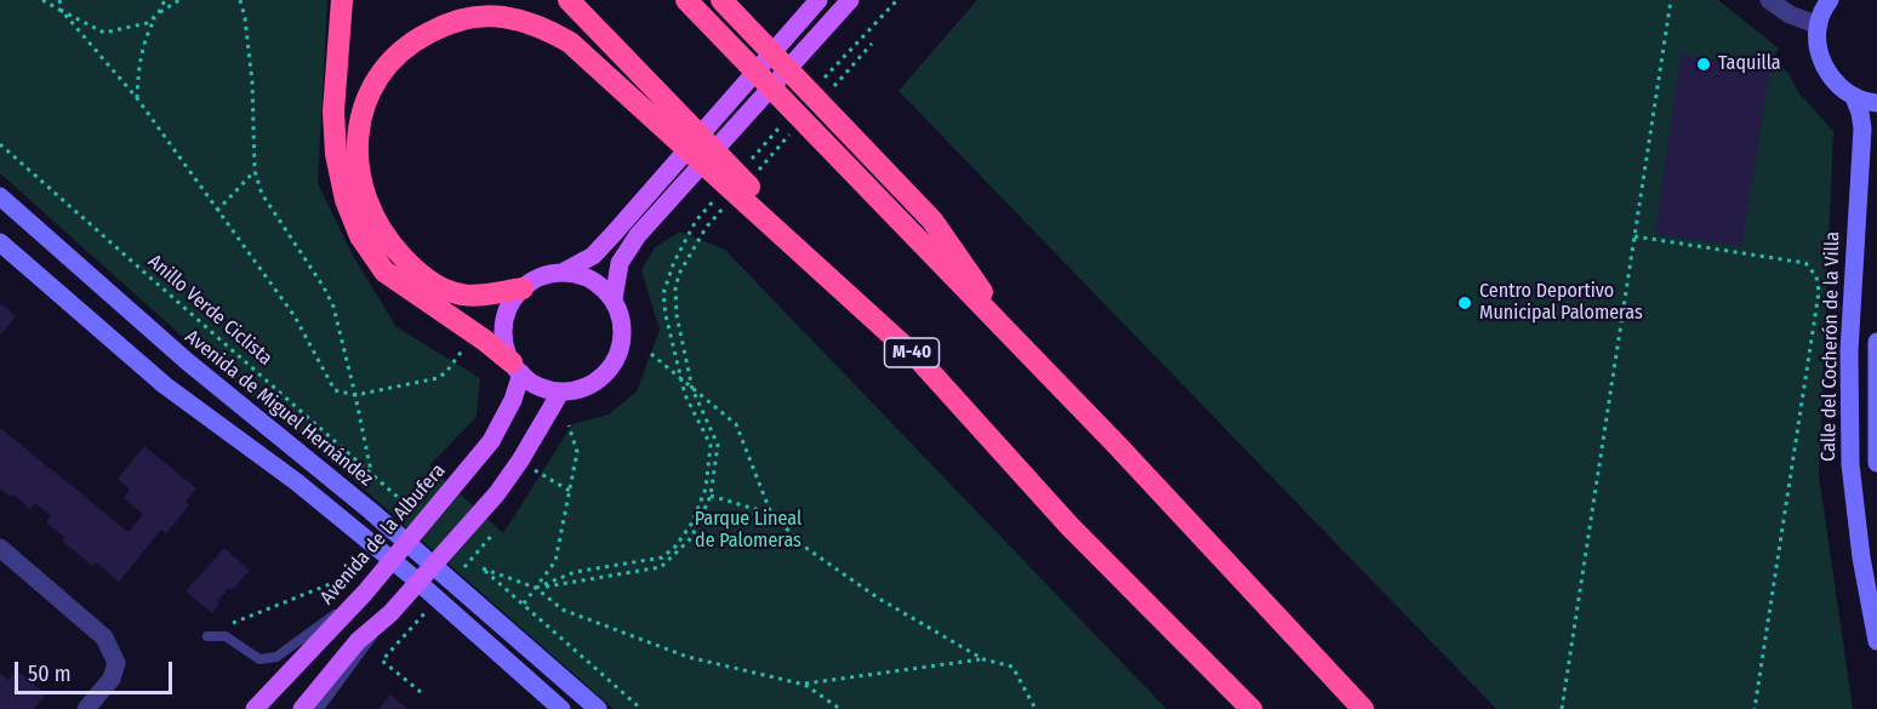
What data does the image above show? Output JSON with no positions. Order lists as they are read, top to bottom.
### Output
{
  "streets": {
    "highway": ["M-40"],
    "main road": ["Avenida de la Albufera"],
    "street": ["Calle del Cocherón de la Villa", "Avenida de Miguel Hernández"],
    "path": ["Anillo Verde Ciclista"]
  },
  "parks": ["Parque Lineal de Palomeras"],
  "places": ["Taquilla", "Centro Deportivo Municipal Palomeras"],
  "scale_bar": "50 m"
}
